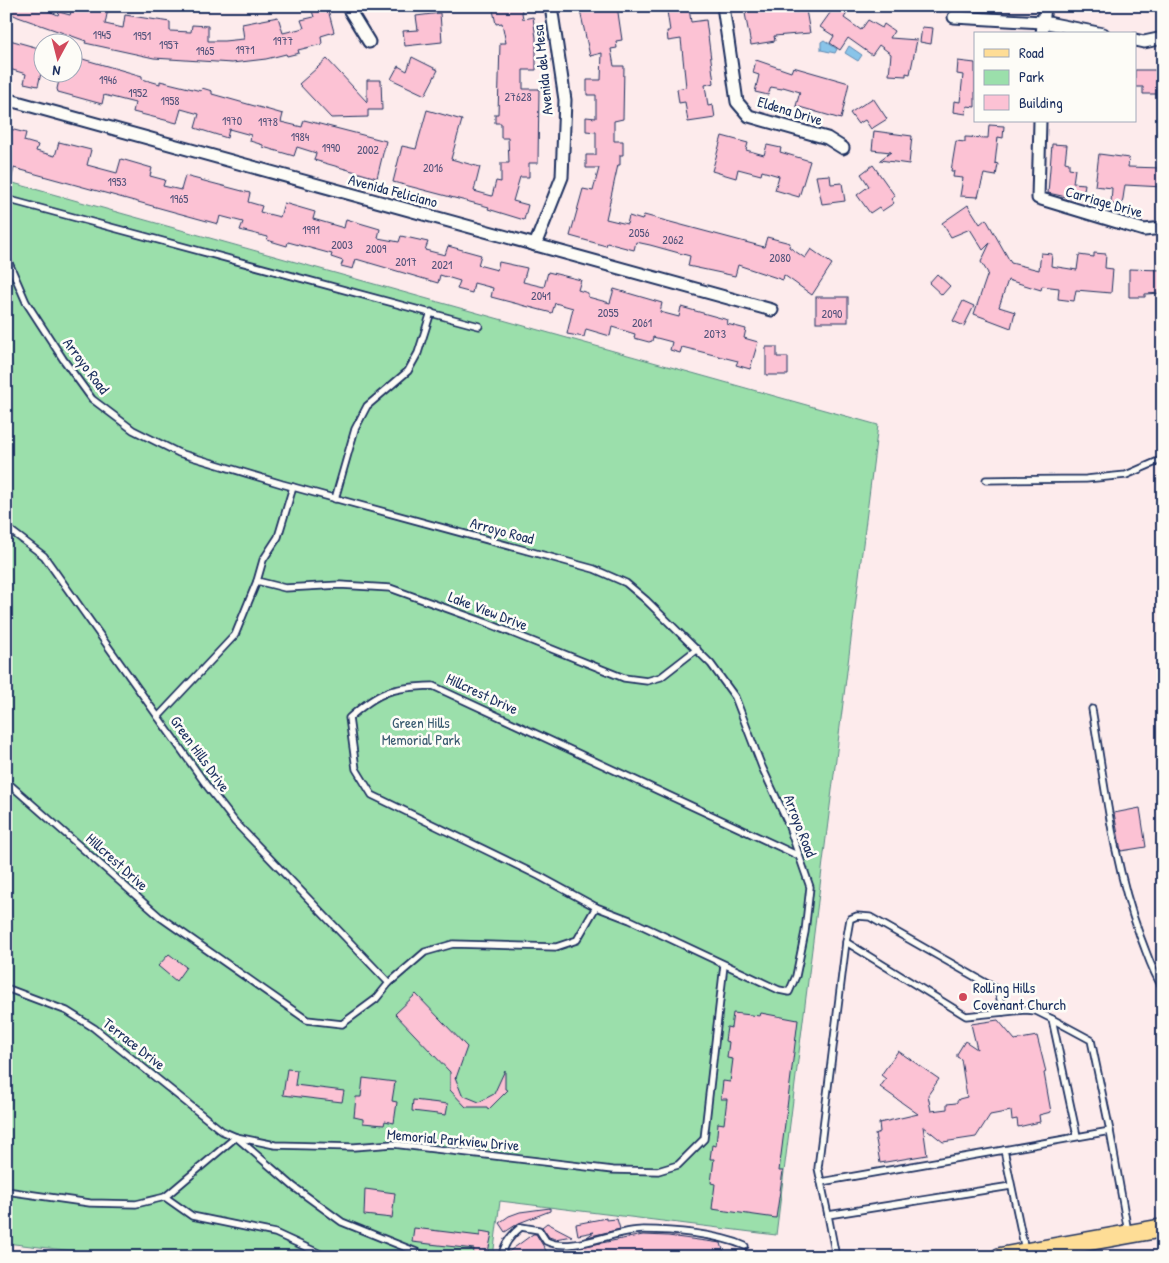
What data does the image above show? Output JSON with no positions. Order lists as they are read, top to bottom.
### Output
{
  "streets": {
    "street": [
      "Avenida del Mesa",
      "Eldena Drive",
      "Avenida Feliciano",
      "Carriage Drive"
    ],
    "lane": [
      "Arroyo Road",
      "Lake View Drive",
      "Hillcrest Drive",
      "Green Hills Drive",
      "Terrace Drive",
      "Memorial Parkview Drive"
    ]
  },
  "crossings": [
    ["Avenida del Mesa", "Avenida Feliciano"],
    ["Arroyo Road", "Lake View Drive"],
    ["Arroyo Road", "Hillcrest Drive"],
    ["Hillcrest Drive", "Green Hills Drive"],
    ["Hillcrest Drive", "Memorial Parkview Drive"],
    ["Terrace Drive", "Memorial Parkview Drive"]
  ],
  "parks": ["Green Hills Memorial Park"],
  "places": ["Rolling Hills Covenant Church"],
  "house_numbers": [
    "1945",
    "1951",
    "1977",
    "1957",
    "1971",
    "1965",
    "1946",
    "1952",
    "27628",
    "1958",
    "1970",
    "1978",
    "1984",
    "1990",
    "2002",
    "2016",
    "1953",
    "1965",
    "1991",
    "2056",
    "2062",
    "2003",
    "2009",
    "2080",
    "2017",
    "2021",
    "2041",
    "2055",
    "2090",
    "2061",
    "2073"
  ],
  "legend": ["Road", "Park", "Building"],
  "north": "bottom"
}
